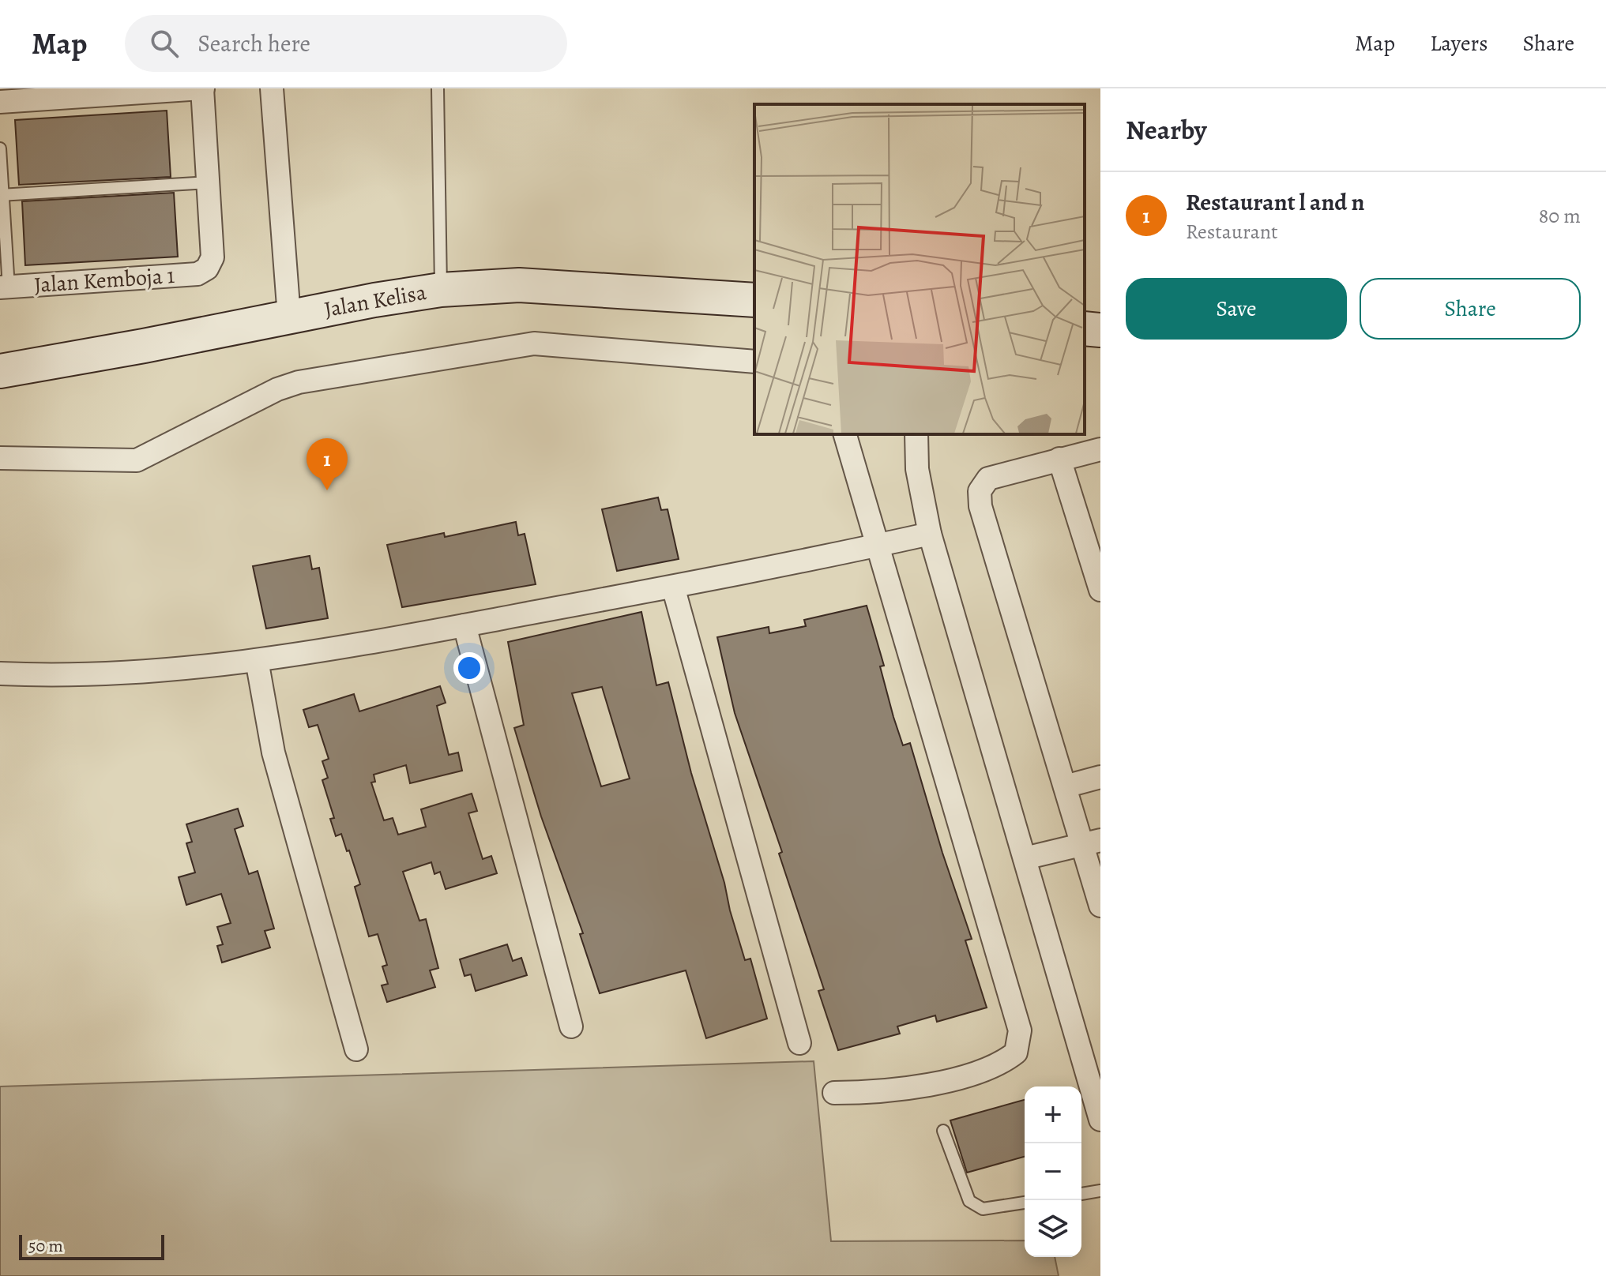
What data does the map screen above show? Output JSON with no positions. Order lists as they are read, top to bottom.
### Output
{
  "streets": {
    "main road": ["Jalan Kelisa"],
    "street": ["Jalan Kemboja 1"]
  },
  "scale_bar": "50 m",
  "page": {
    "header": "Map",
    "search": "Search here",
    "nav": ["Map", "Layers", "Share"],
    "heading": "Nearby",
    "list": [
      {
        "mark": "1",
        "name": "Restaurant l and n",
        "note": "Restaurant",
        "value": "80 m"
      }
    ],
    "buttons": ["Save", "Share"],
    "pins": "1",
    "map_buttons": ["+", "−"],
    "scale": "50 m"
  }
}
